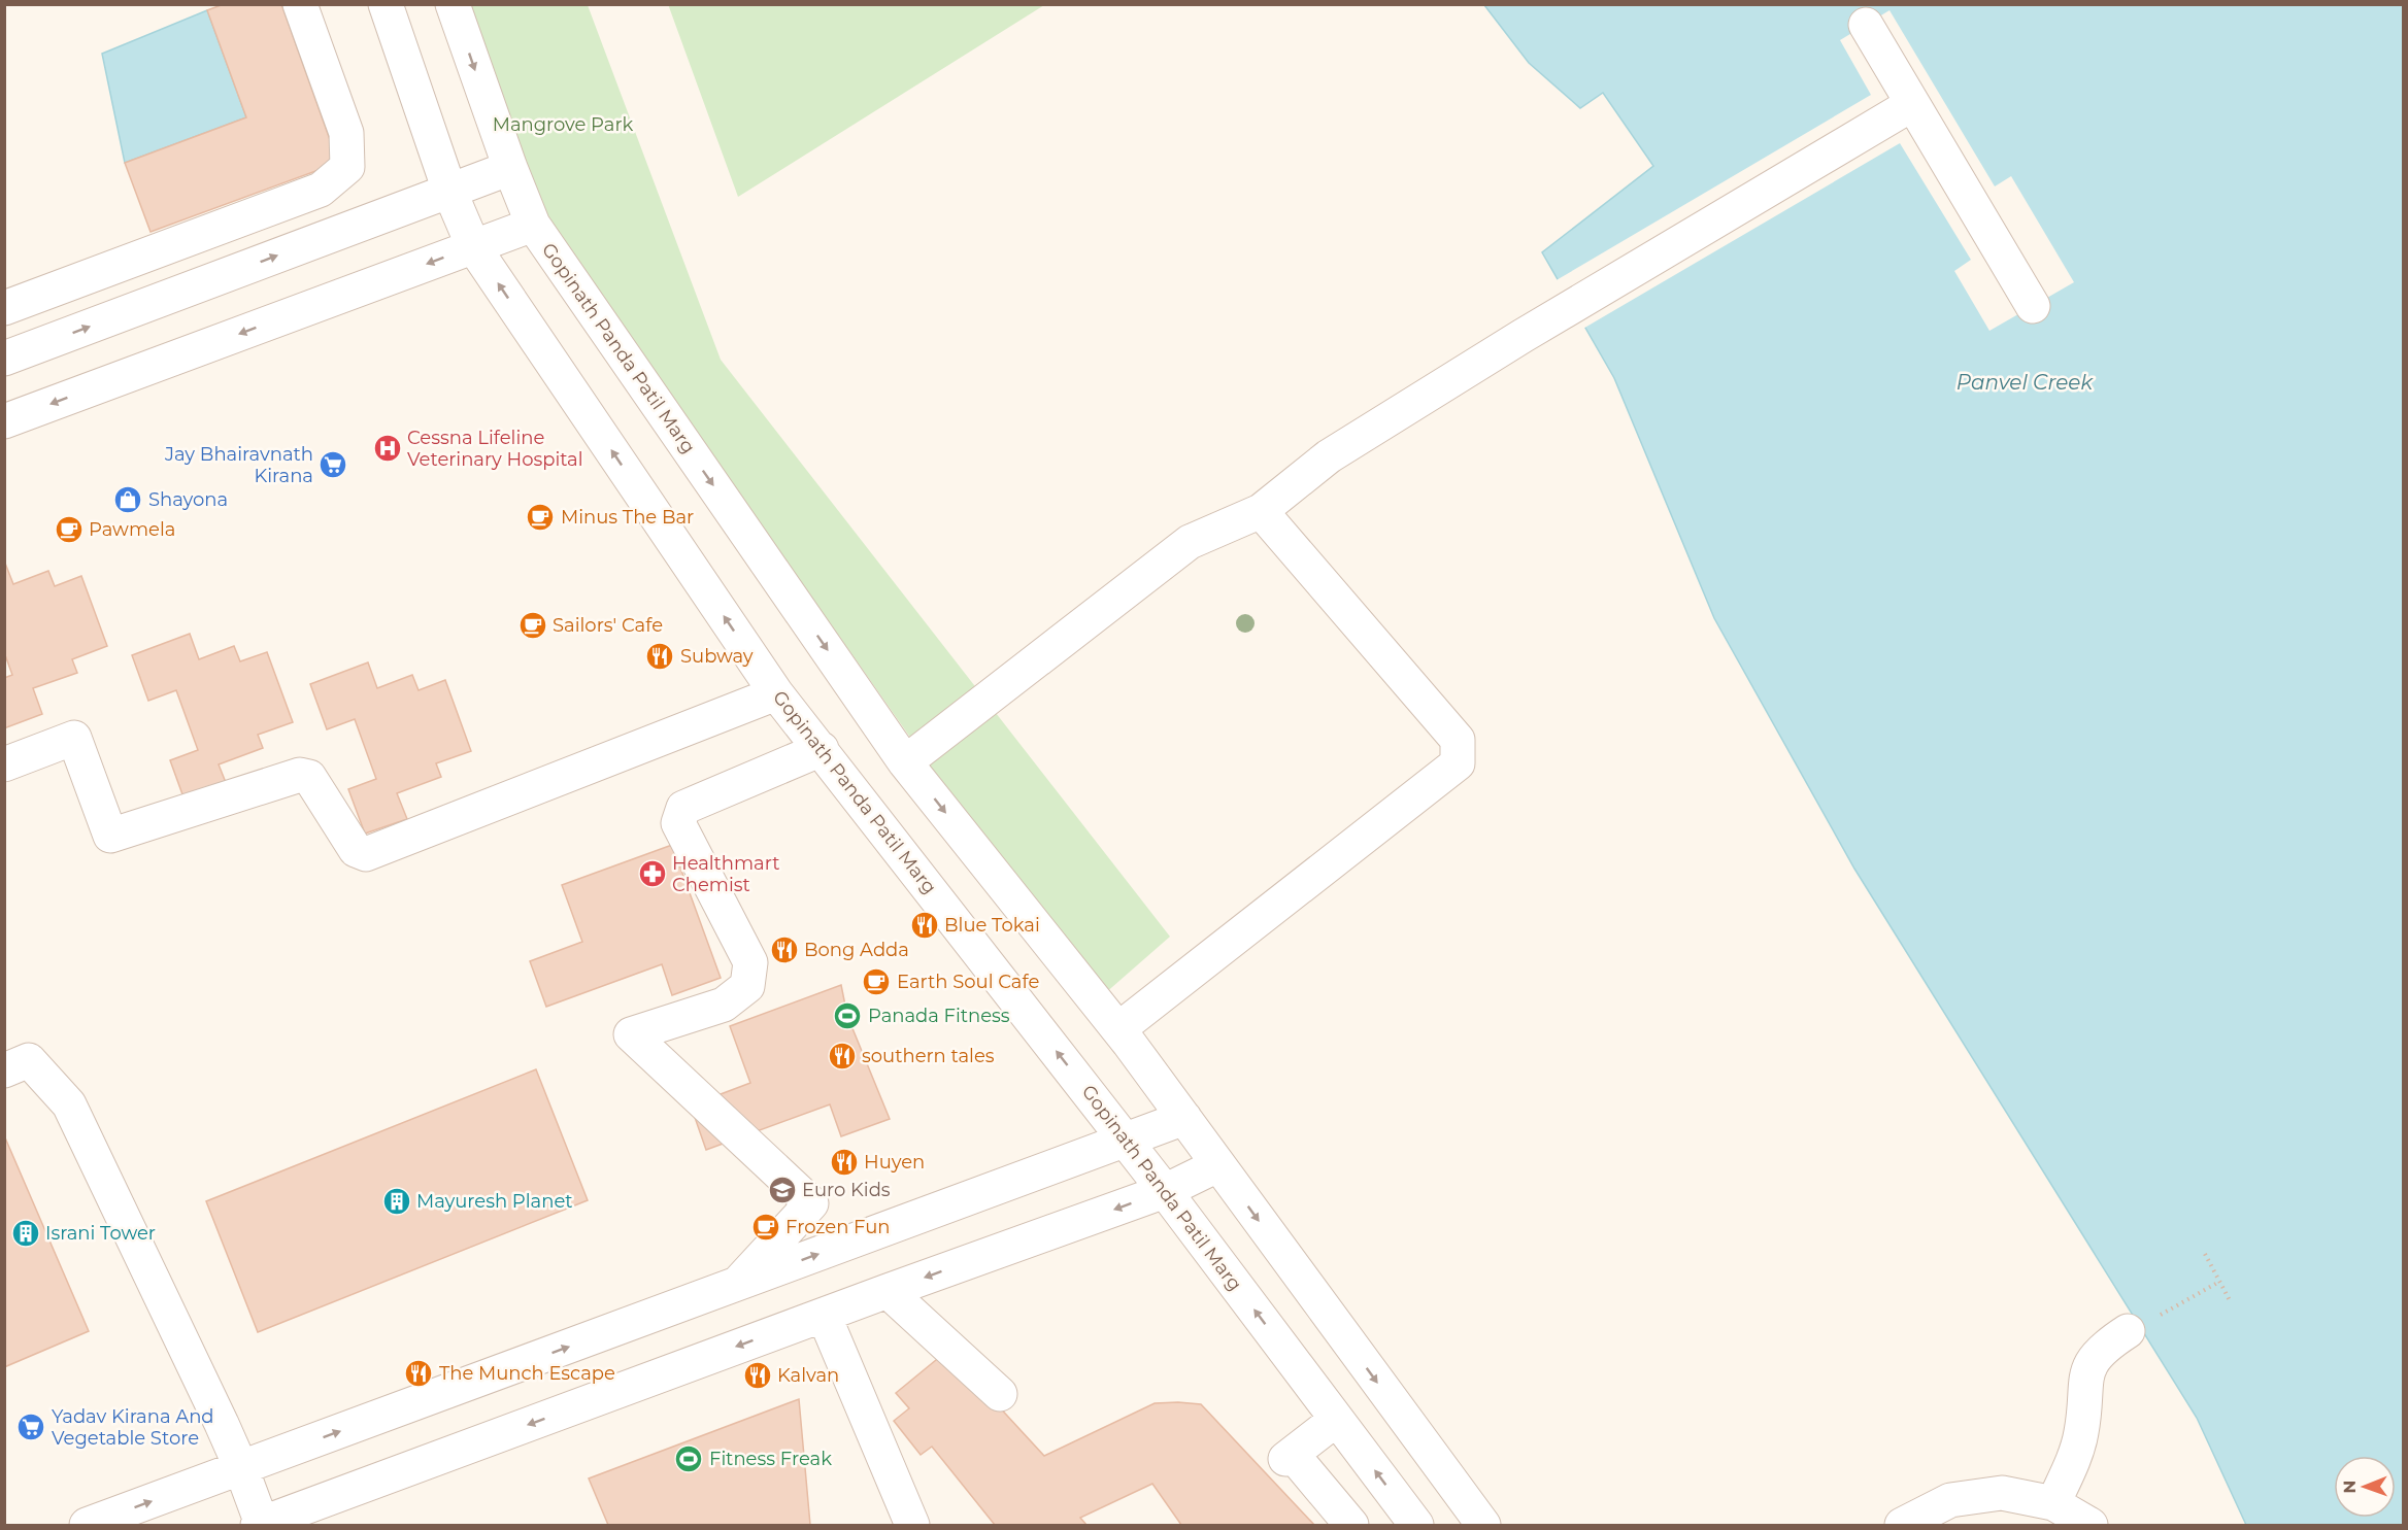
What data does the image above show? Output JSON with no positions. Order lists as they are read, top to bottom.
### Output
{
  "streets": {
    "street": ["Gopinath Panda Patil Marg"]
  },
  "water": ["Panvel Creek"],
  "parks": ["Mangrove Park"],
  "places": {
    "hospital": ["Cessna Lifeline Veterinary Hospital"],
    "supermarket": ["Jay Bhairavnath Kirana", "Yadav Kirana And Vegetable Store"],
    "shop": ["Shayona"],
    "cafe": [
      "Minus The Bar",
      "Pawmela",
      "Sailors' Cafe",
      "Earth Soul Cafe",
      "Frozen Fun"
    ],
    "restaurant": [
      "Subway",
      "Blue Tokai",
      "Bong Adda",
      "southern tales",
      "Huyen",
      "The Munch Escape",
      "Kalvan"
    ],
    "pharmacy": ["Healthmart Chemist"],
    "sports": ["Panada Fitness", "Fitness Freak"],
    "school or university": ["Euro Kids"],
    "building": ["Mayuresh Planet", "Israni Tower"]
  },
  "north": "left"
}
